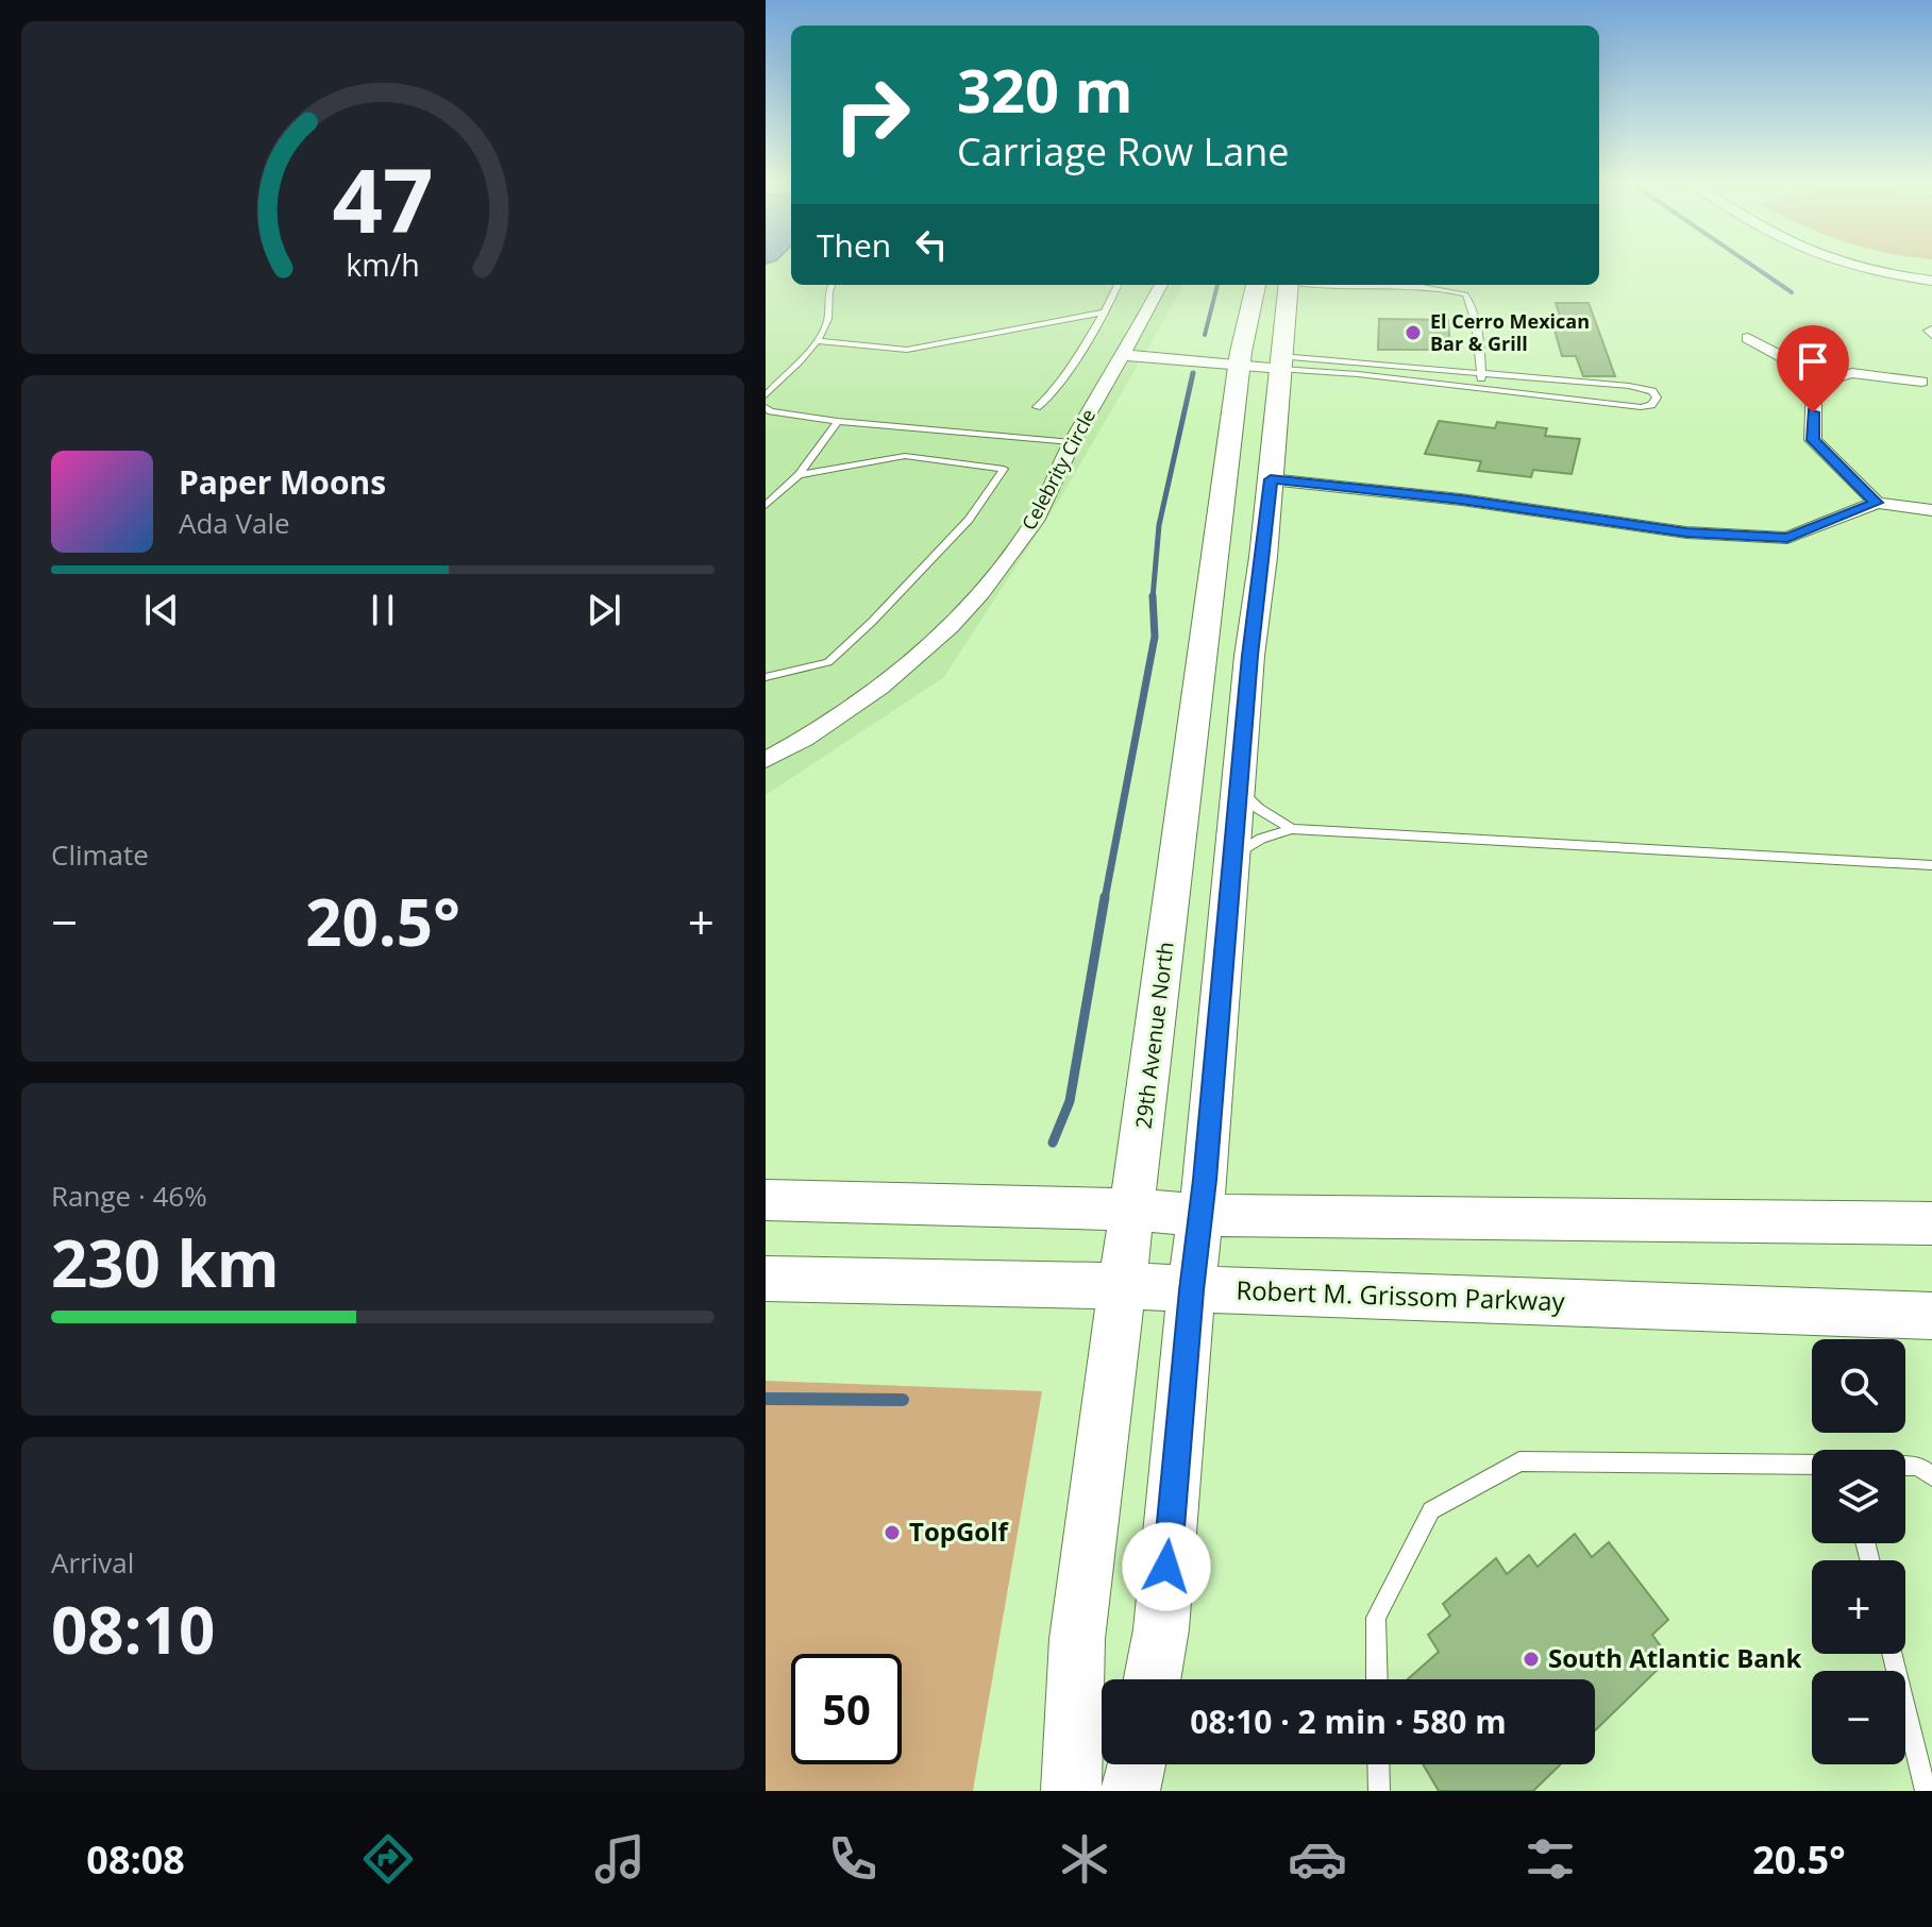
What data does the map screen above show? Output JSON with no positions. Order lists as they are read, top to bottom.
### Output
{
  "streets": {
    "main road": ["29th Avenue North", "Robert M. Grissom Parkway"],
    "street": ["Celebrity Circle"]
  },
  "crossings": [
    ["29th Avenue North", "Robert M. Grissom Parkway"]
  ],
  "places": ["El Cerro Mexican Bar & Grill", "TopGolf", "South Atlantic Bank"],
  "page": {
    "turn": ["320 m", "Carriage Row Lane"],
    "then": "Then",
    "song": ["Paper Moons", "Ada Vale"],
    "tile": [
      "Climate",
      ["Range · 46%", "230 km"],
      ["Arrival", "08:10"]
    ],
    "heat": ["−", "20.5°", "+"],
    "map_buttons": ["+", "−"],
    "limit": "50",
    "trip": "08:10 · 2 min · 580 m",
    "tabs": ["08:08", "20.5°"],
    "gauge": ["47", "km/h"]
  }
}
